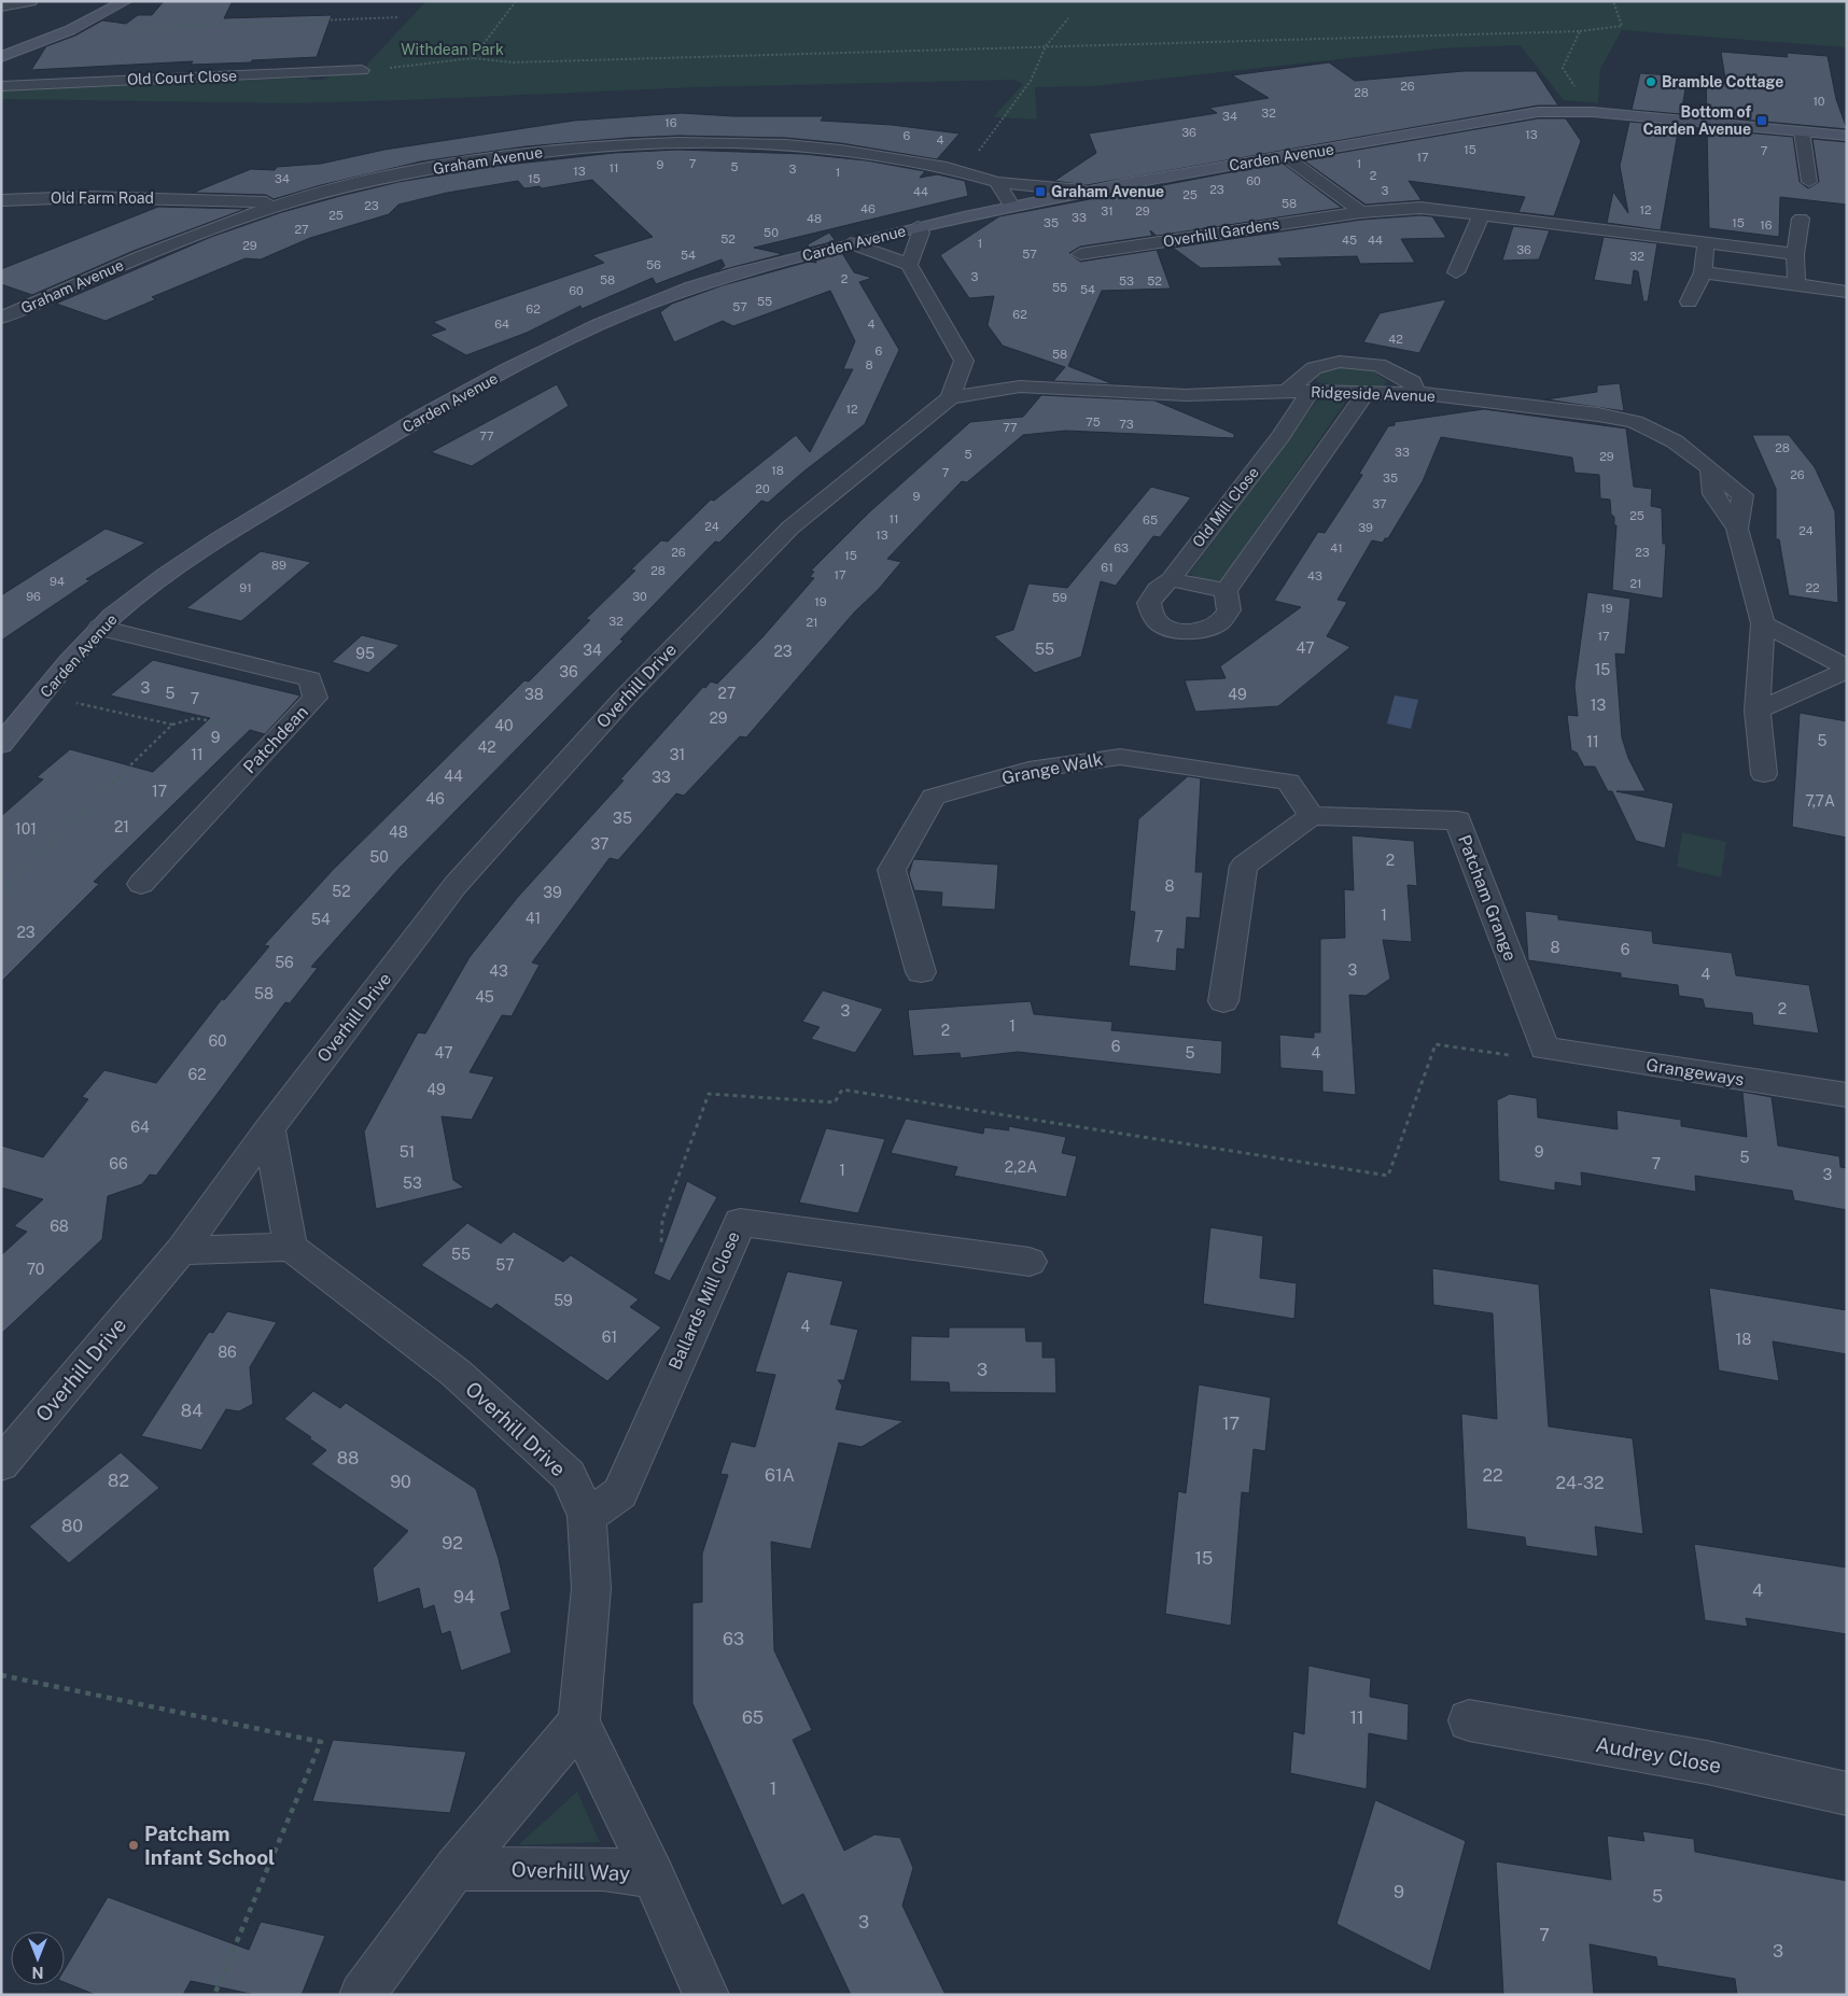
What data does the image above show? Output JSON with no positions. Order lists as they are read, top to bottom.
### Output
{
  "streets": {
    "street": [
      "Old Court Close",
      "Carden Avenue",
      "Graham Avenue",
      "Old Farm Road",
      "Overhill Gardens",
      "Ridgeside Avenue",
      "Old Mill Close",
      "Overhill Drive",
      "Patchdean",
      "Grange Walk",
      "Patcham Grange",
      "Grangeways",
      "Ballards Mill Close",
      "Audrey Close",
      "Overhill Way"
    ]
  },
  "crossings": [
    ["Carden Avenue", "Graham Avenue"],
    ["Carden Avenue", "Patchdean"],
    ["Graham Avenue", "Old Farm Road"],
    ["Ridgeside Avenue", "Old Mill Close"],
    ["Ridgeside Avenue", "Overhill Drive"],
    ["Overhill Drive", "Ballards Mill Close"],
    ["Grange Walk", "Patcham Grange"],
    ["Patcham Grange", "Grangeways"]
  ],
  "parks": ["Withdean Park"],
  "places": {
    "other": ["Bramble Cottage", "Patcham Infant School"],
    "transit": ["Bottom of Carden Avenue", "Graham Avenue"]
  },
  "house_numbers": [
    "26",
    "28",
    "10",
    "32",
    "34",
    "16",
    "36",
    "13",
    "6",
    "4",
    "15",
    "7",
    "17",
    "7",
    "1",
    "9",
    "5",
    "11",
    "3",
    "13",
    "1",
    "2",
    "34",
    "15",
    "60",
    "23",
    "3",
    "44",
    "25",
    "58",
    "23",
    "46",
    "12",
    "31",
    "29",
    "25",
    "33",
    "48",
    "35",
    "15",
    "16",
    "27",
    "50",
    "52",
    "45",
    "44",
    "1",
    "29",
    "36",
    "57",
    "54",
    "32",
    "56",
    "3",
    "2",
    "58",
    "53",
    "52",
    "55",
    "54",
    "60",
    "55",
    "57",
    "62",
    "62",
    "64",
    "4",
    "42",
    "6",
    "58",
    "8",
    "12",
    "75",
    "73",
    "77",
    "77",
    "28",
    "33",
    "5",
    "29",
    "18",
    "7",
    "26",
    "35",
    "20",
    "9",
    "37",
    "25",
    "11",
    "65",
    "24",
    "39",
    "24",
    "13",
    "63",
    "41",
    "26",
    "23",
    "15",
    "89",
    "61",
    "28",
    "17",
    "43",
    "94",
    "21",
    "91",
    "22",
    "96",
    "30",
    "59",
    "19",
    "19",
    "32",
    "21",
    "17",
    "47",
    "55",
    "34",
    "23",
    "95",
    "15",
    "36",
    "3",
    "5",
    "27",
    "38",
    "49",
    "7",
    "13",
    "29",
    "40",
    "9",
    "5",
    "11",
    "42",
    "11",
    "31",
    "44",
    "33",
    "17",
    "46",
    "7,7A",
    "35",
    "21",
    "101",
    "48",
    "37",
    "50",
    "2",
    "8",
    "52",
    "39",
    "1",
    "41",
    "54",
    "23",
    "7",
    "8",
    "6",
    "56",
    "3",
    "43",
    "4",
    "58",
    "45",
    "2",
    "3",
    "1",
    "2",
    "60",
    "6",
    "47",
    "5",
    "4",
    "62",
    "49",
    "64",
    "51",
    "9",
    "5",
    "66",
    "7",
    "2,2A",
    "1",
    "3",
    "53",
    "68",
    "55",
    "57",
    "70",
    "59",
    "4",
    "61",
    "18",
    "86",
    "3",
    "84",
    "17",
    "88",
    "61A",
    "22",
    "82",
    "90",
    "24-32",
    "80",
    "92",
    "15",
    "4",
    "94",
    "63",
    "65",
    "11",
    "1",
    "9",
    "5",
    "3",
    "7",
    "3"
  ],
  "north": "bottom"
}
